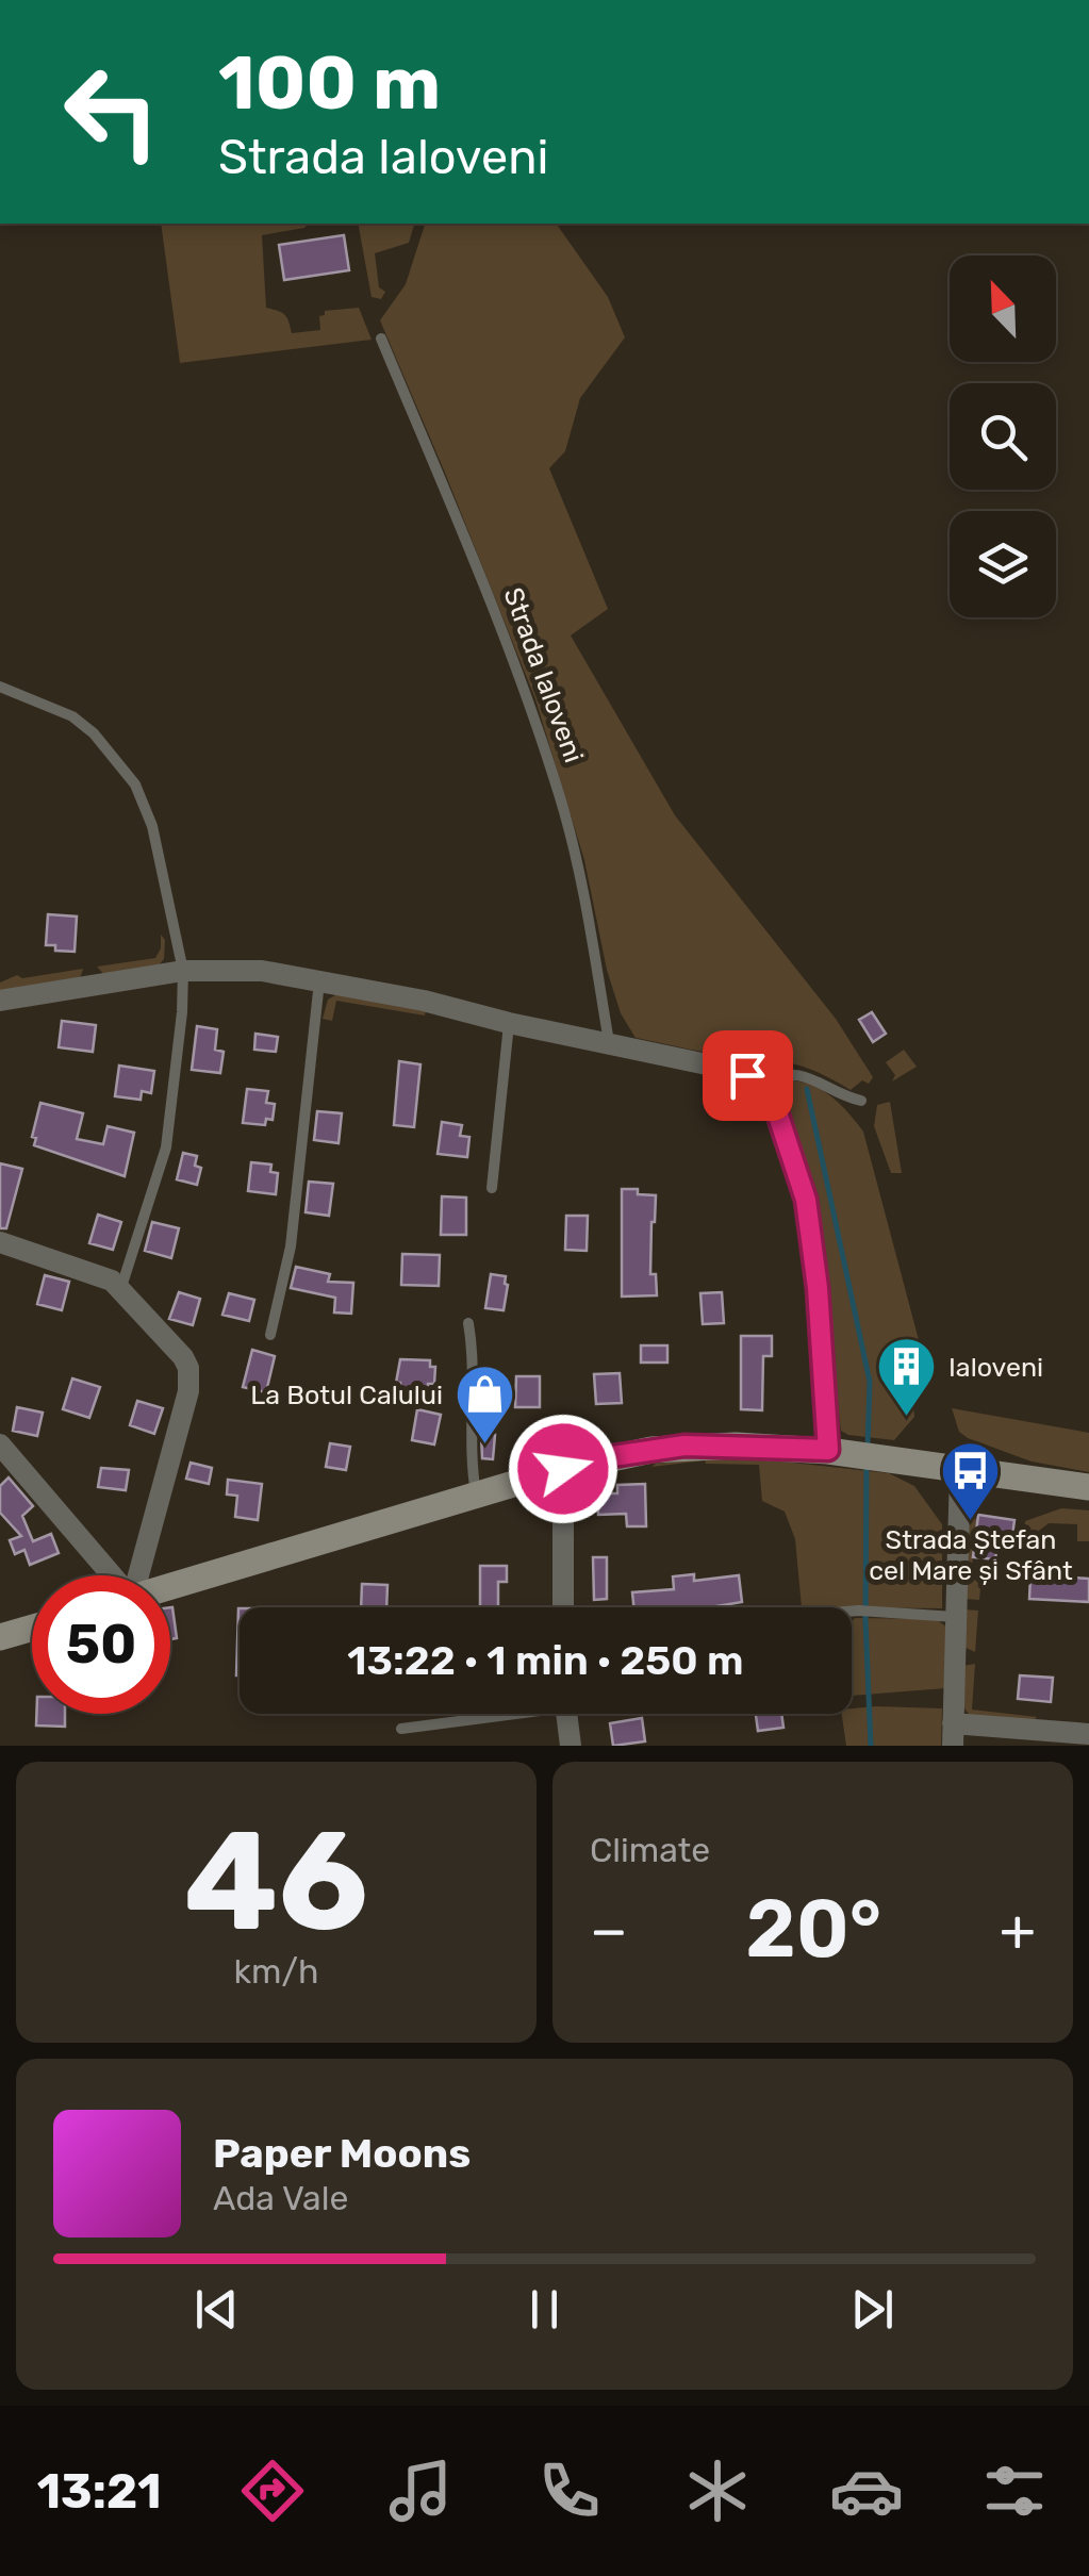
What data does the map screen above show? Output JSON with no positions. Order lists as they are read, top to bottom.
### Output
{
  "streets": {
    "lane": ["Strada Ialoveni"]
  },
  "places": {
    "building": ["Ialoveni"],
    "shop": ["La Botul Calului"],
    "bus stop": ["Strada Ștefan cel Mare și Sfânt"]
  },
  "north": "top left",
  "page": {
    "turn": ["100 m", "Strada Ialoveni"],
    "limit": "50",
    "trip": "13:22 · 1 min · 250 m",
    "tile": [
      ["46", "km/h"],
      "Climate"
    ],
    "heat": ["−", "20°", "+"],
    "song": ["Paper Moons", "Ada Vale"],
    "tabs": "13:21"
  }
}
